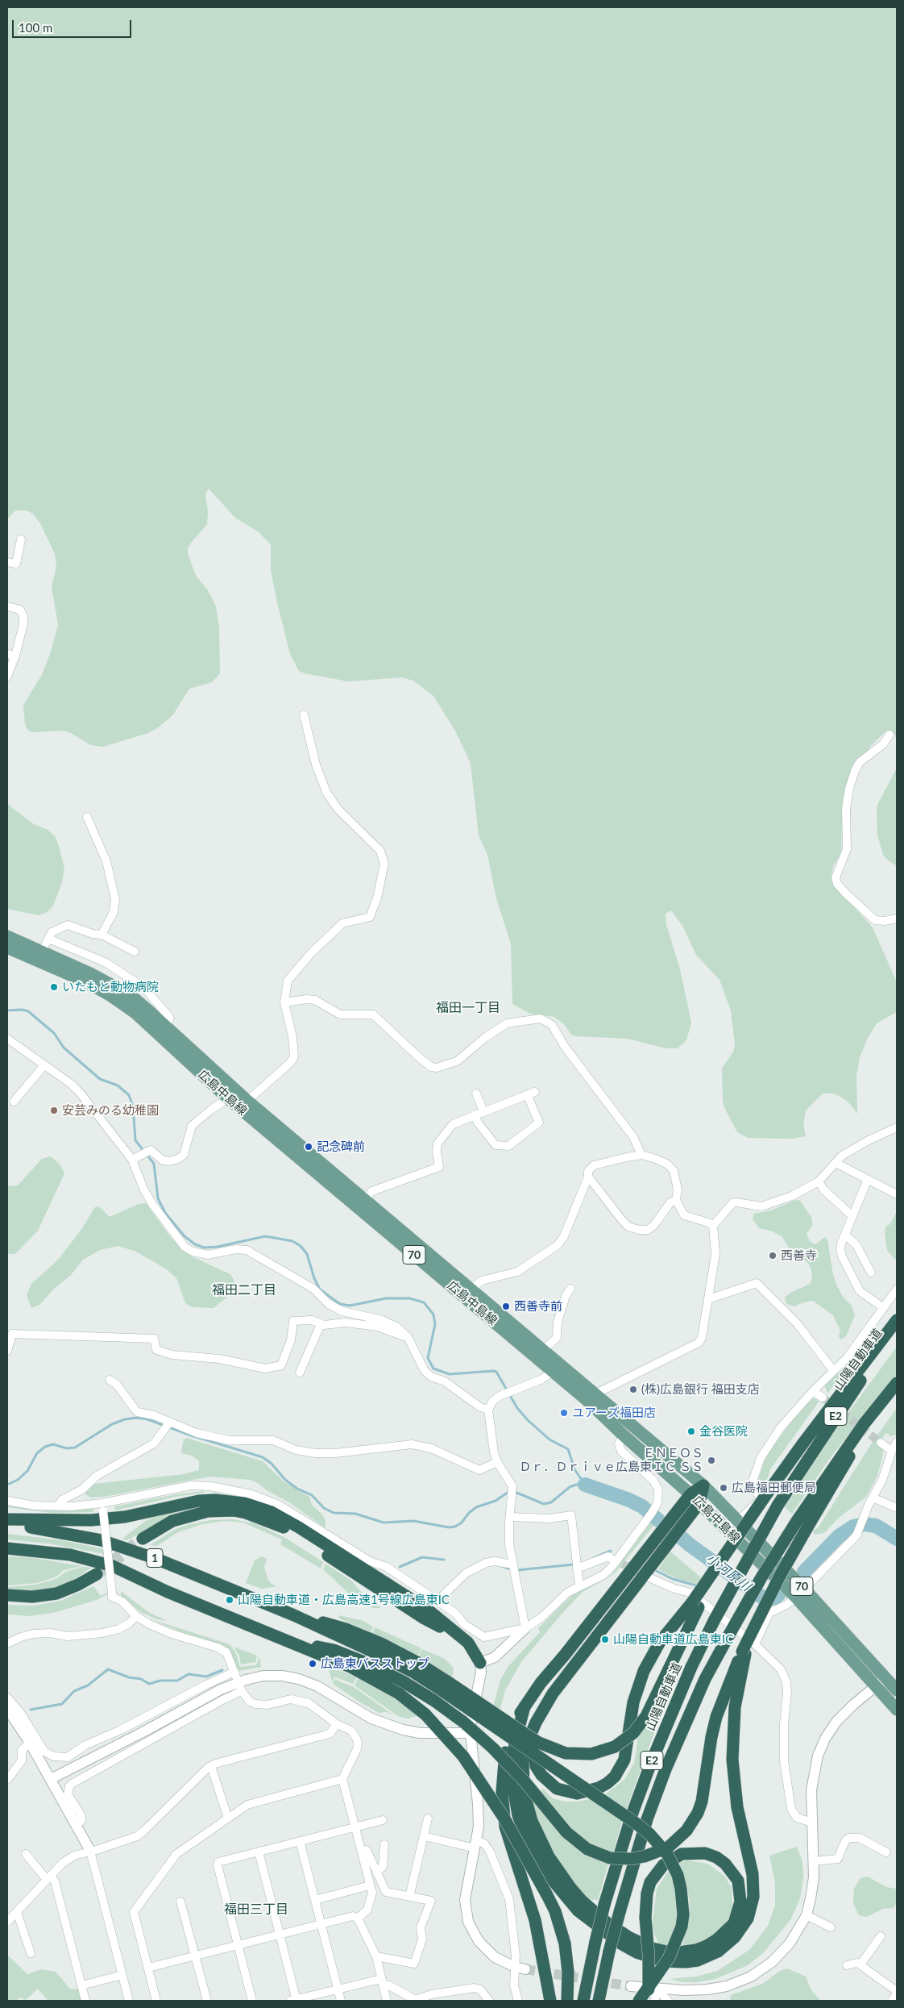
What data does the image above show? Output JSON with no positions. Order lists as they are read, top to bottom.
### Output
{
  "streets": {
    "highway": ["山陽自動車道", "E2", "1"],
    "main road": ["広島中島線", "70"]
  },
  "districts": ["福田一丁目", "福田二丁目", "福田三丁目"],
  "water": ["小河原川"],
  "places": [
    "いたもと動物病院",
    "安芸みのる幼稚園",
    "記念碑前",
    "西善寺",
    "西善寺前",
    "(株)広島銀行 福田支店",
    "ユアーズ福田店",
    "金谷医院",
    "ＥＮＥＯＳ Ｄｒ．Ｄｒｉｖｅ広島東ＩＣ ＳＳ",
    "広島福田郵便局",
    "山陽自動車道・広島高速1号線広島東IC",
    "山陽自動車道広島東IC",
    "広島東バスストップ"
  ],
  "scale_bar": "100 m"
}
